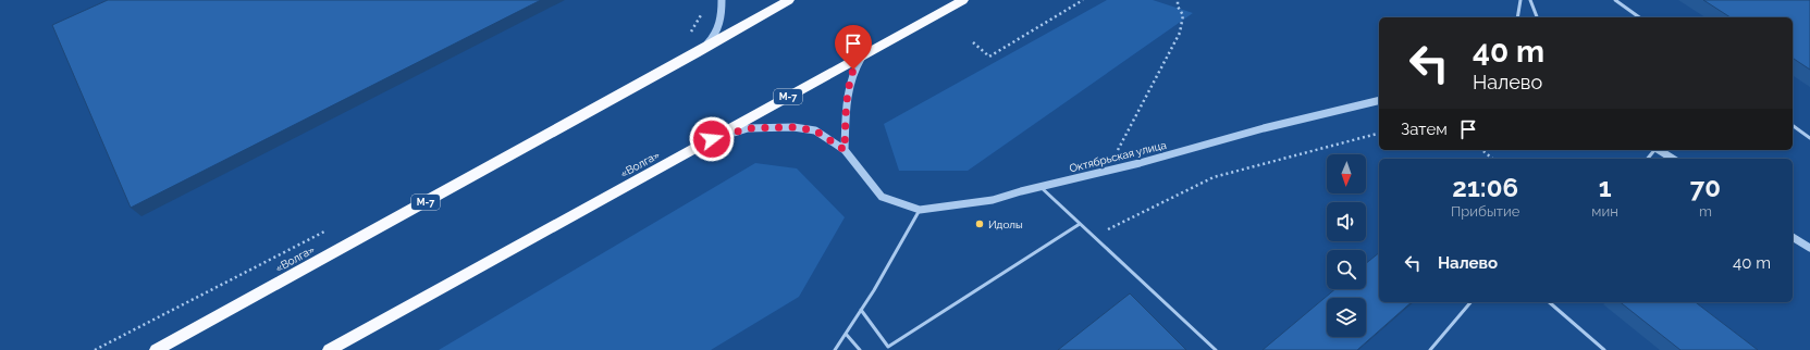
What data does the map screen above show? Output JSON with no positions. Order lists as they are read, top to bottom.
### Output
{
  "streets": {
    "highway": ["М-7", "«Волга»"],
    "street": ["Октябрьская улица"]
  },
  "crossings": [
    ["Октябрьская улица", "«Волга»"]
  ],
  "places": ["Идолы"],
  "north": "bottom",
  "page": {
    "turn": ["40 m", "Налево"],
    "then": "Затем",
    "eta": [
      "21:06",
      "Прибытие",
      "1",
      "мин",
      "70",
      "m"
    ],
    "list": [
      {
        "name": "Налево",
        "value": "40 m"
      }
    ]
  }
}
